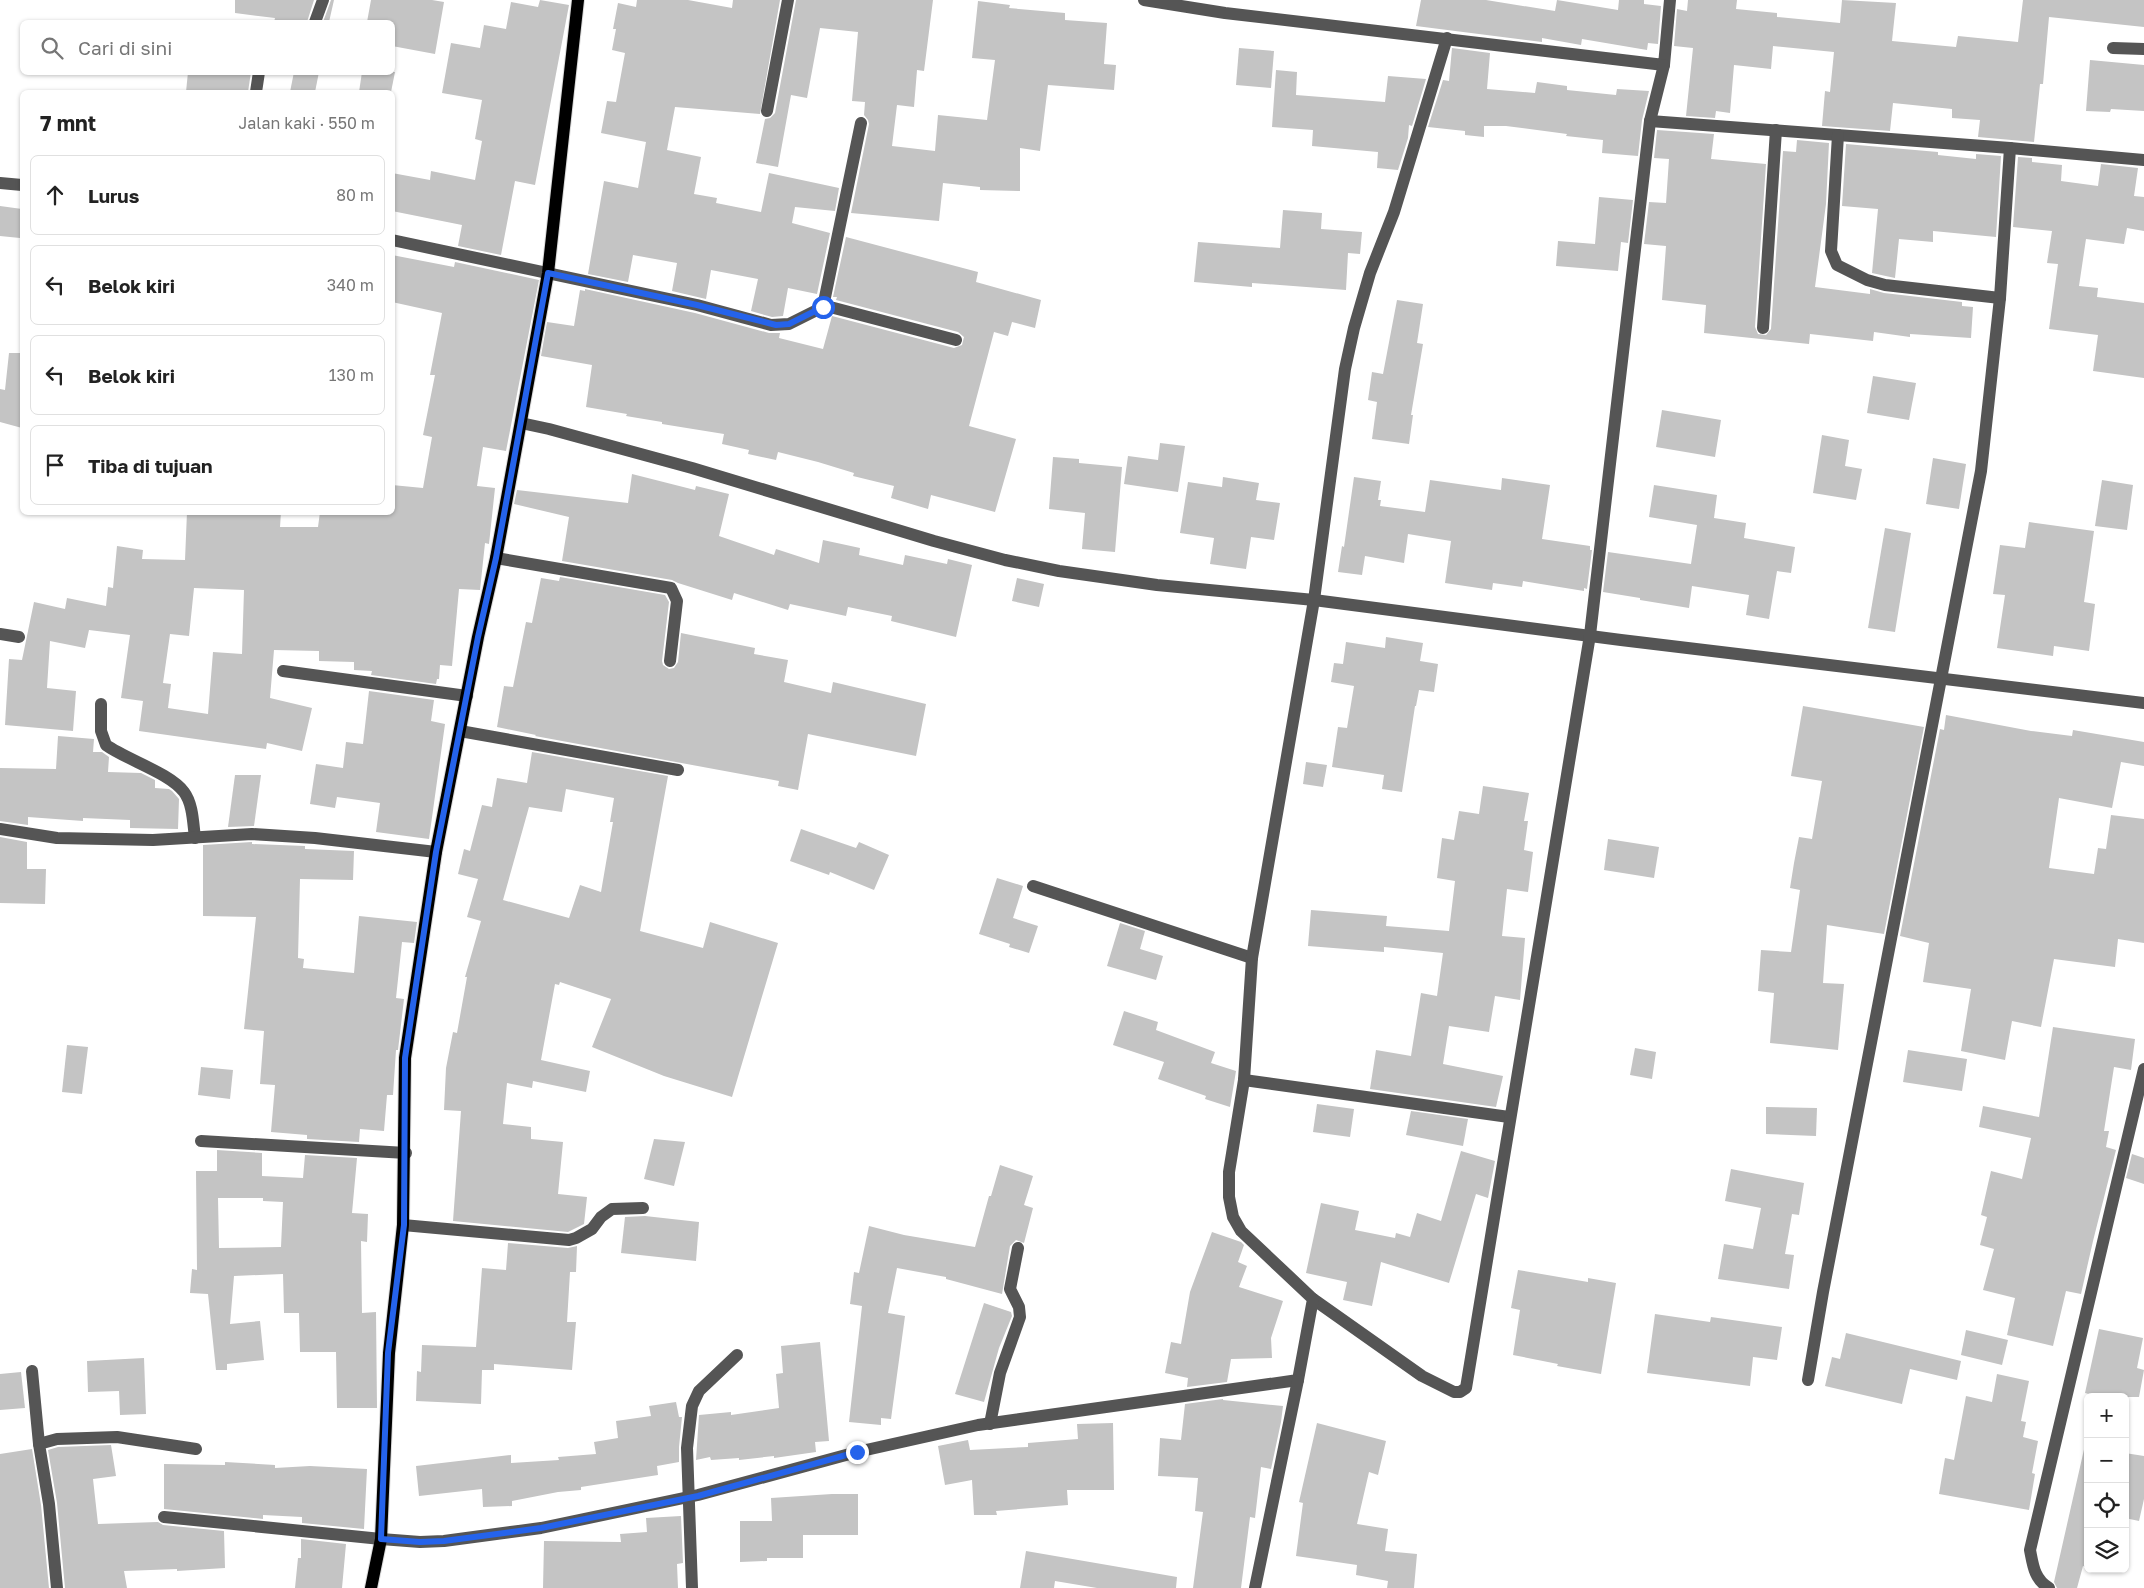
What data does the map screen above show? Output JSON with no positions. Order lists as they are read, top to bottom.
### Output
{
  "page": {
    "search": "Cari di sini",
    "heading": ["7 mnt", "Jalan kaki · 550 m"],
    "list": [
      ["Lurus", "80 m"],
      ["Belok kiri", "340 m"],
      ["Belok kiri", "130 m"],
      "Tiba di tujuan"
    ],
    "map_buttons": ["+", "−"]
  }
}
